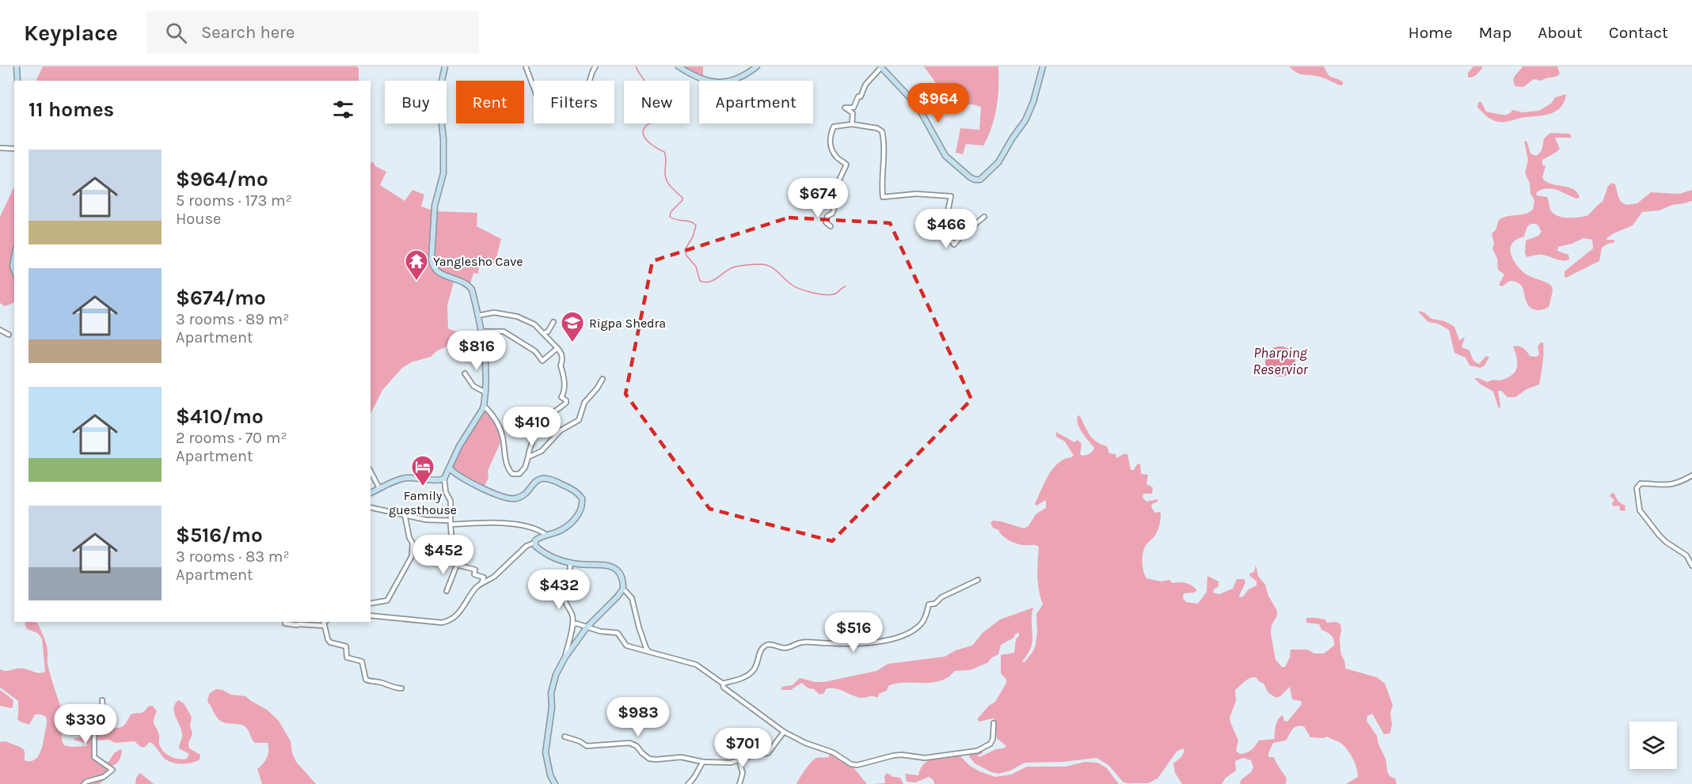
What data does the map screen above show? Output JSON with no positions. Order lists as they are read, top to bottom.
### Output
{
  "water": ["Pharping Reservior"],
  "places": {
    "temple": ["Yanglesho Cave"],
    "school or university": ["Rigpa Shedra"],
    "hotel": ["Family guesthouse"]
  },
  "page": {
    "header": "Keyplace",
    "search": "Search here",
    "nav": [
      "Home",
      "Map",
      "About",
      "Contact"
    ],
    "chip": [
      "Buy",
      "Rent",
      "Filters",
      "New",
      "Apartment"
    ],
    "heading": "11 homes",
    "price": [
      "$964",
      "$674",
      "$466",
      "$816",
      "$410",
      "$452",
      "$432",
      "$516",
      "$983",
      "$330",
      "$701"
    ],
    "list": [
      {
        "name": "$964/mo",
        "note": "5 rooms · 173 m² · House"
      },
      {
        "name": "$674/mo",
        "note": "3 rooms · 89 m² · Apartment"
      },
      {
        "name": "$410/mo",
        "note": "2 rooms · 70 m² · Apartment"
      },
      {
        "name": "$516/mo",
        "note": "3 rooms · 83 m² · Apartment"
      }
    ]
  }
}
